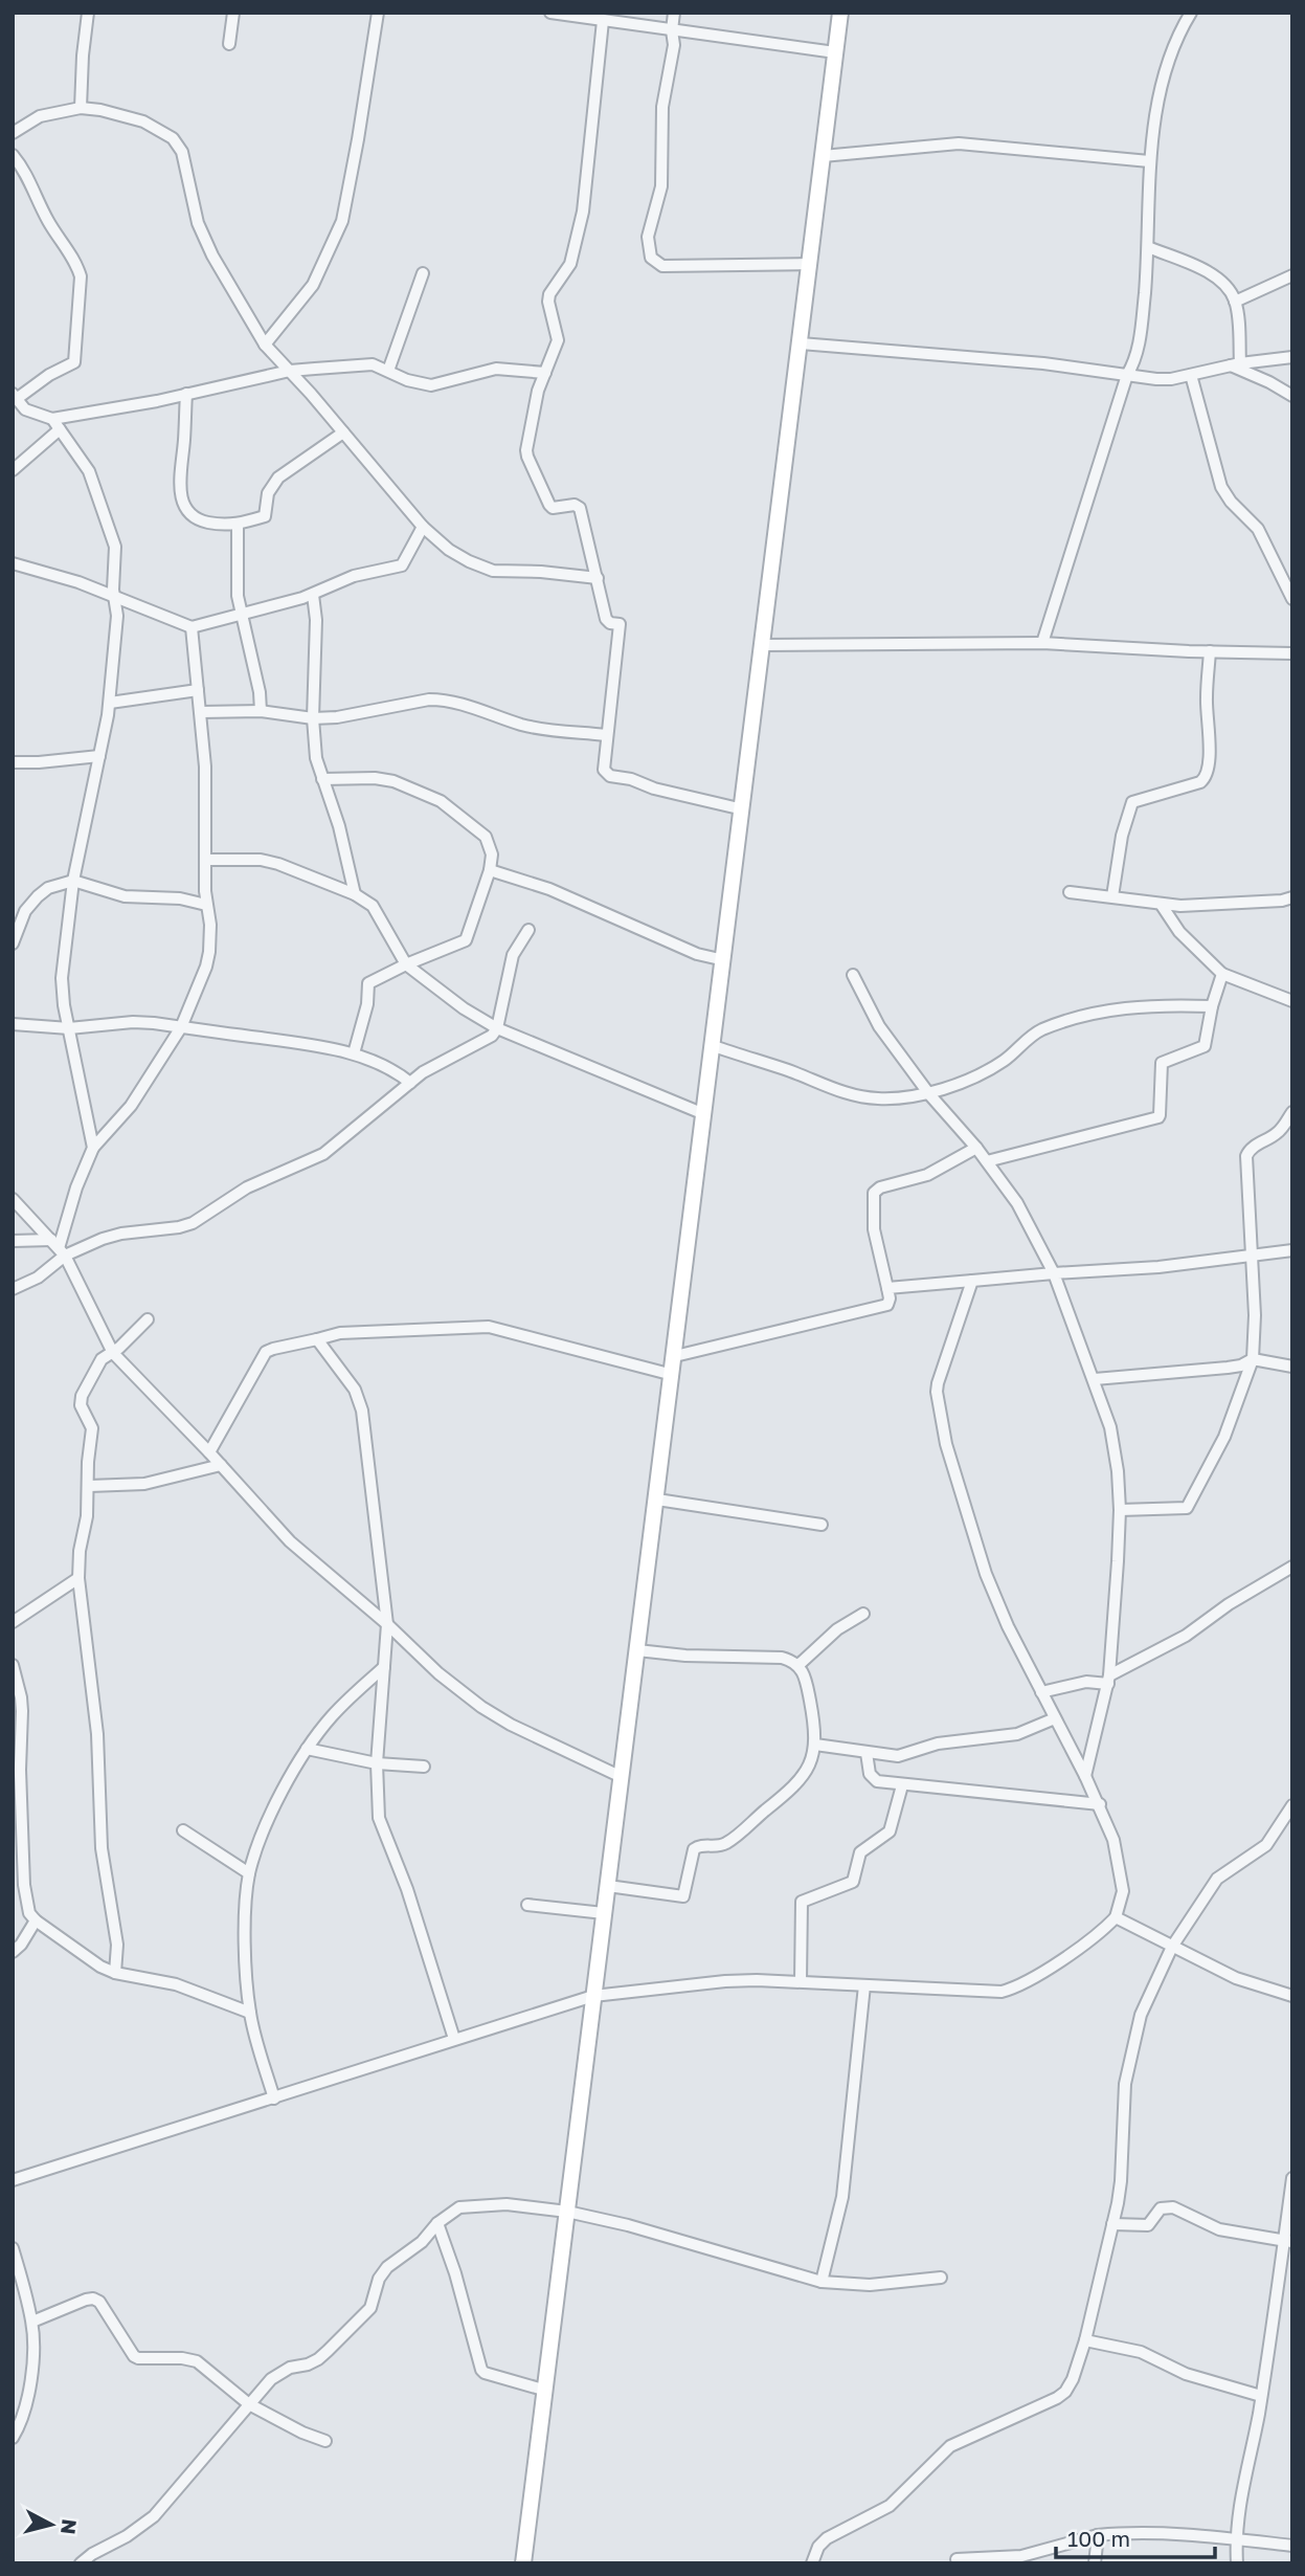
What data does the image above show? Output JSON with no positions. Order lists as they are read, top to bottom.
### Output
{
  "scale_bar": "100 m",
  "north": "right"
}
